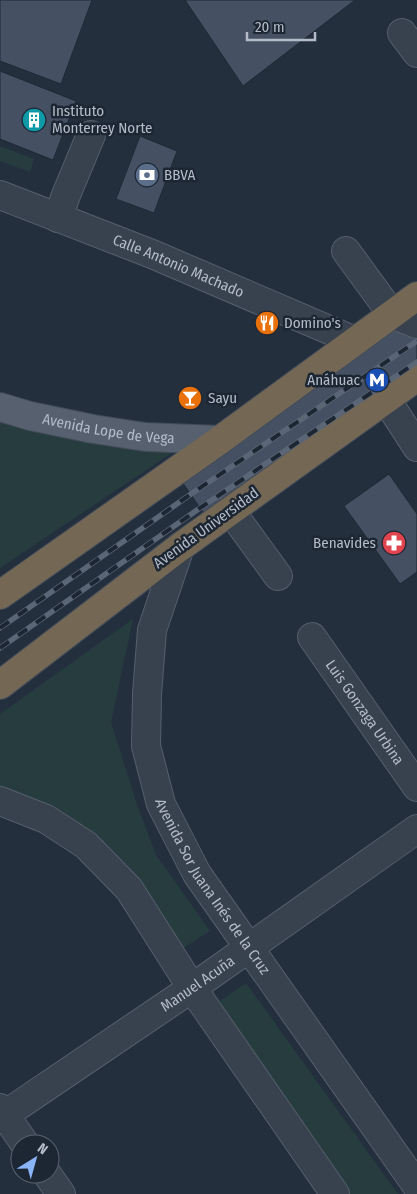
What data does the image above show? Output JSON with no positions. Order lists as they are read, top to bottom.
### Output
{
  "streets": {
    "highway": ["Avenida Universidad"],
    "main road": ["Avenida Lope de Vega"],
    "street": [
      "Calle Antonio Machado",
      "Luis Gonzaga Urbina",
      "Avenida Sor Juana Inés de la Cruz",
      "Manuel Acuña"
    ]
  },
  "crossings": [
    ["Avenida Universidad", "Avenida Sor Juana Inés de la Cruz"],
    ["Avenida Sor Juana Inés de la Cruz", "Manuel Acuña"]
  ],
  "places": {
    "building": ["Instituto Monterrey Norte"],
    "bank": ["BBVA"],
    "restaurant": ["Domino's"],
    "metro station": ["Anáhuac"],
    "bar": ["Sayu"],
    "pharmacy": ["Benavides"]
  },
  "scale_bar": "20 m",
  "north": "top right"
}
